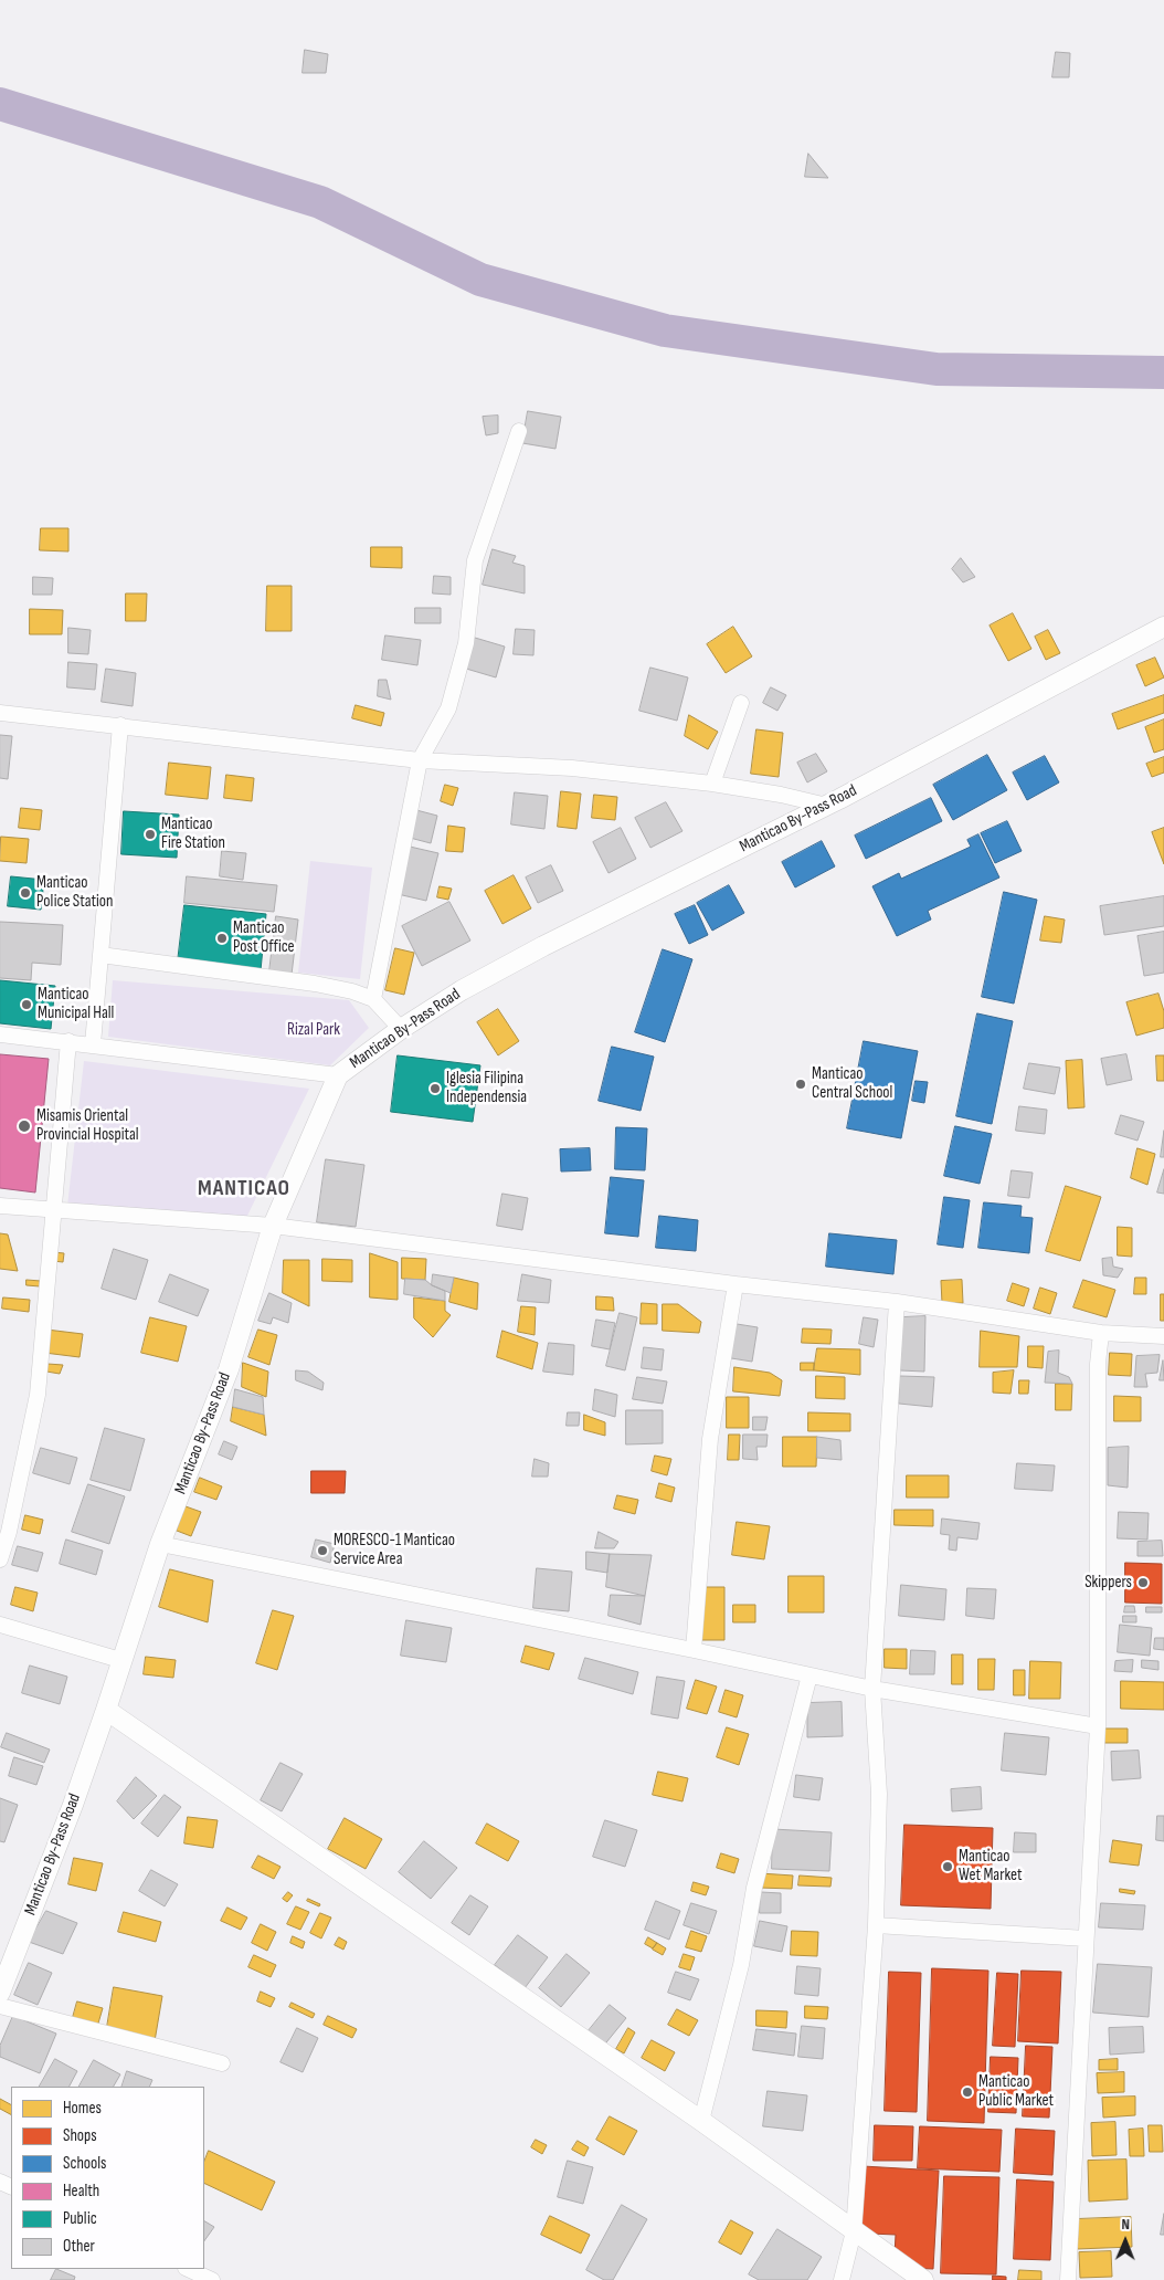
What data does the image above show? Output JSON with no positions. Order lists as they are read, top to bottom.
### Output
{
  "streets": {
    "street": ["Manticao By-Pass Road"]
  },
  "districts": ["MANTICAO"],
  "parks": ["Rizal Park"],
  "places": [
    "Manticao Fire Station",
    "Manticao Police Station",
    "Manticao Post Office",
    "Manticao Municipal Hall",
    "Manticao Central School",
    "Iglesia Filipina Independensia",
    "Misamis Oriental Provincial Hospital",
    "MORESCO-1 Manticao Service Area",
    "Skippers",
    "Manticao Wet Market",
    "Manticao Public Market"
  ],
  "legend": [
    "Homes",
    "Shops",
    "Schools",
    "Health",
    "Public",
    "Other"
  ],
  "north": "top"
}
